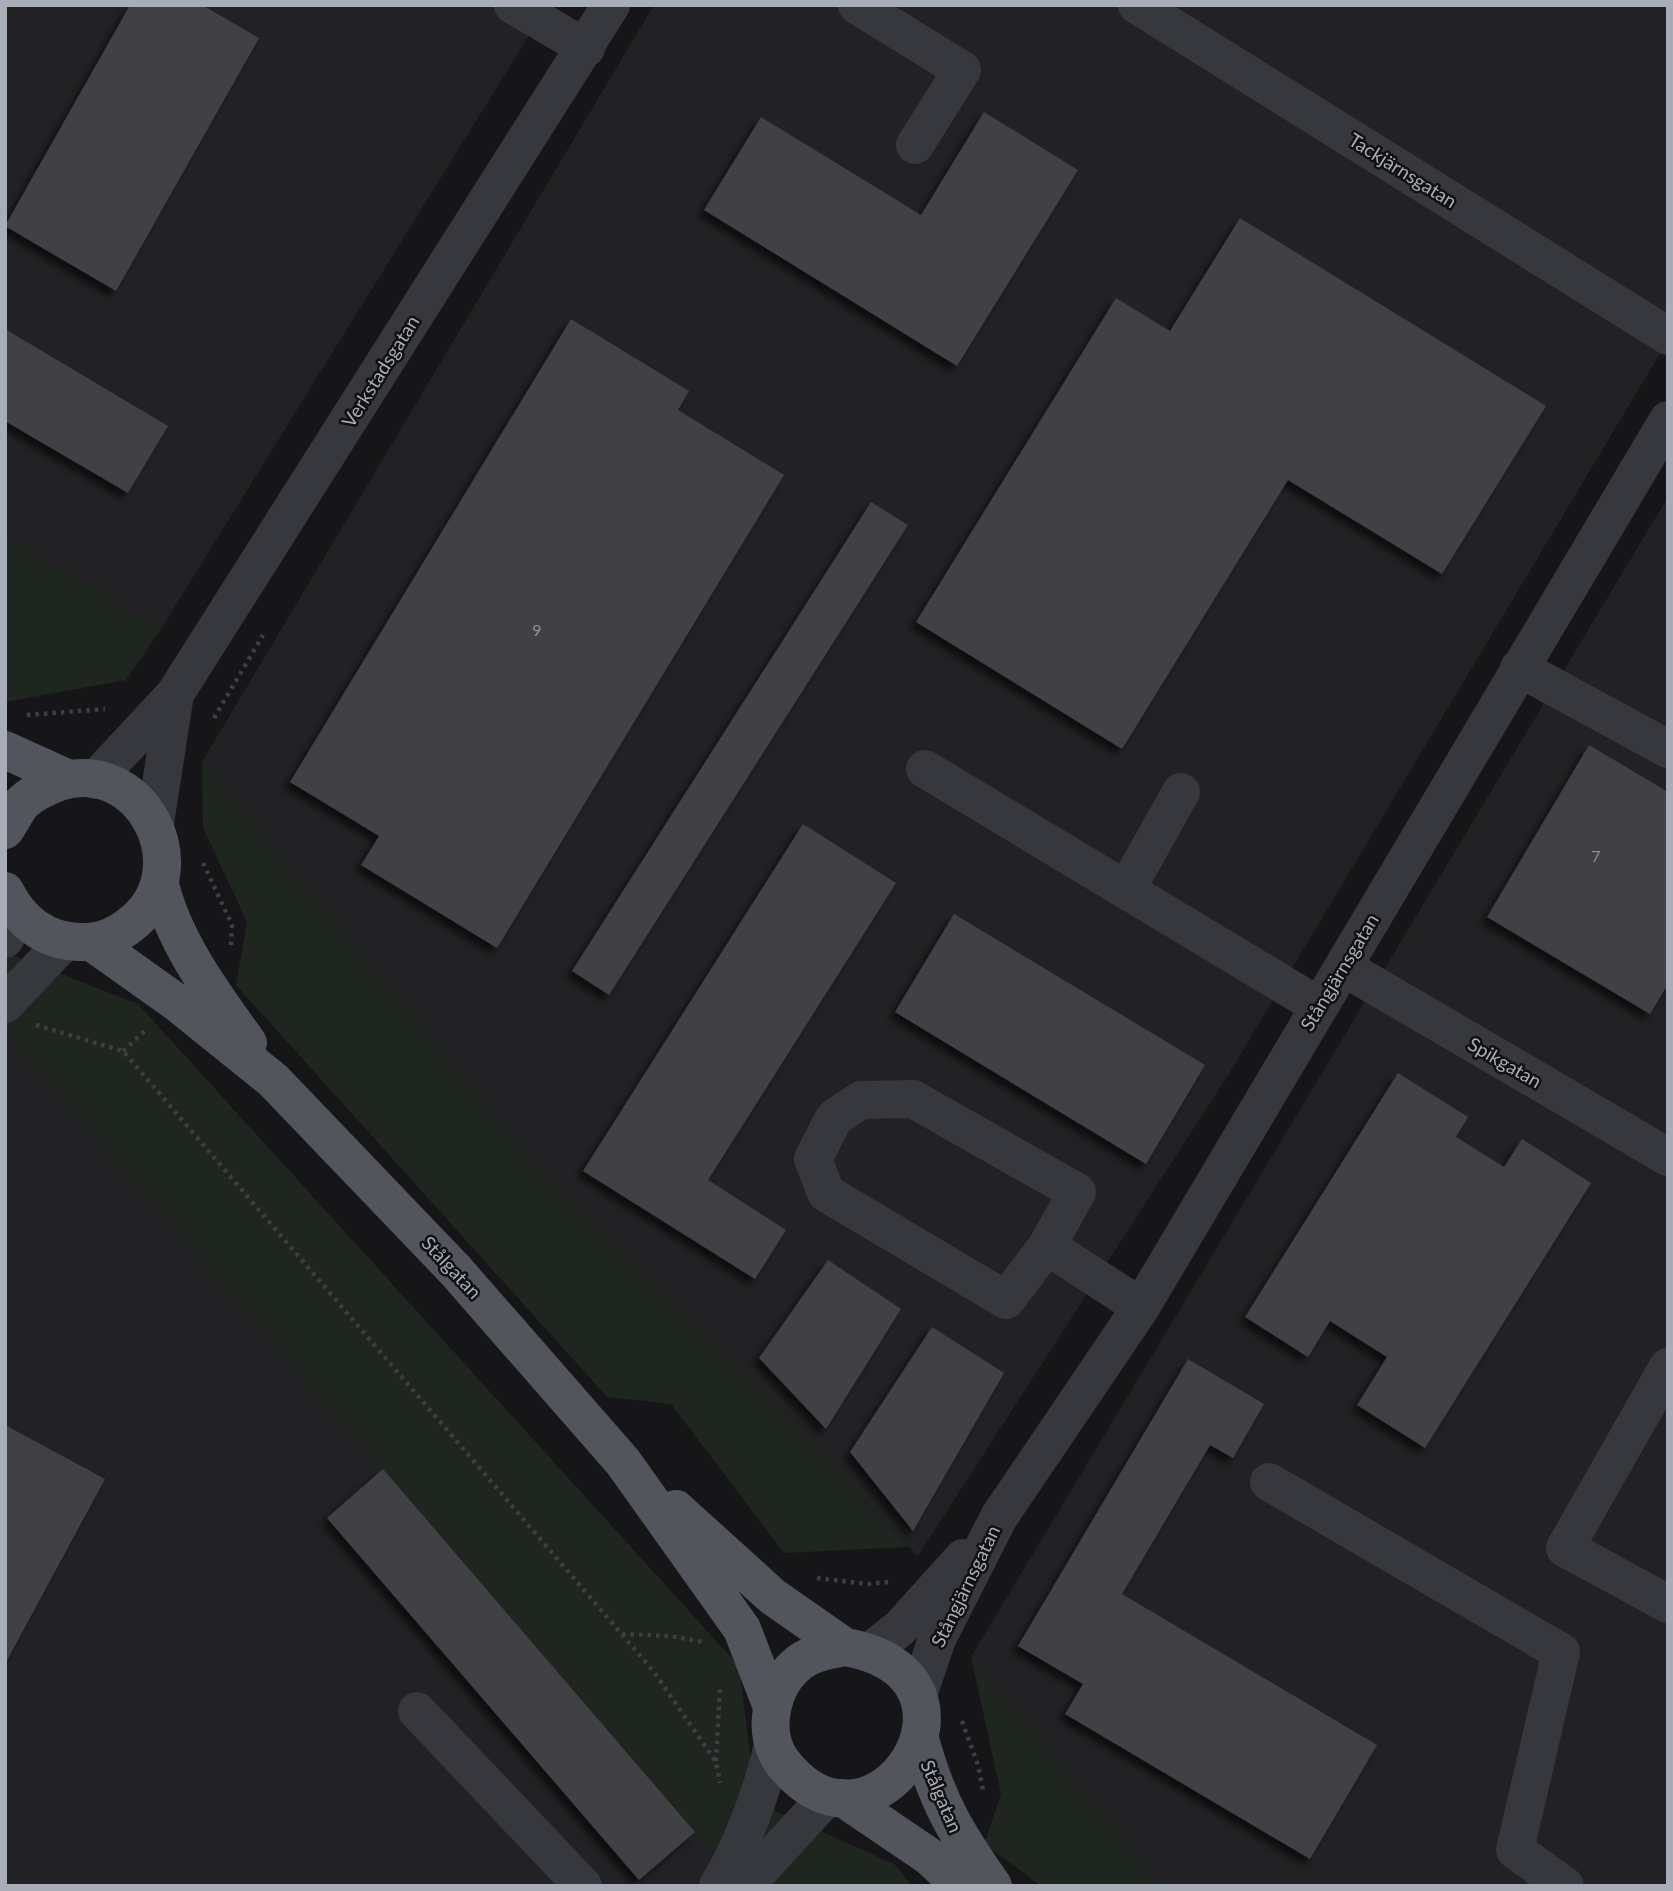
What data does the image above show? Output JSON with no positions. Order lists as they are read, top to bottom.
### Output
{
  "streets": {
    "main road": ["Stålgatan"],
    "street": [
      "Tackjärnsgatan",
      "Verkstadsgatan",
      "Stångjärnsgatan",
      "Spikgatan"
    ]
  },
  "crossings": [
    ["Stångjärnsgatan", "Spikgatan"],
    ["Stångjärnsgatan", "Stålgatan"]
  ],
  "house_numbers": ["9", "7"]
}
